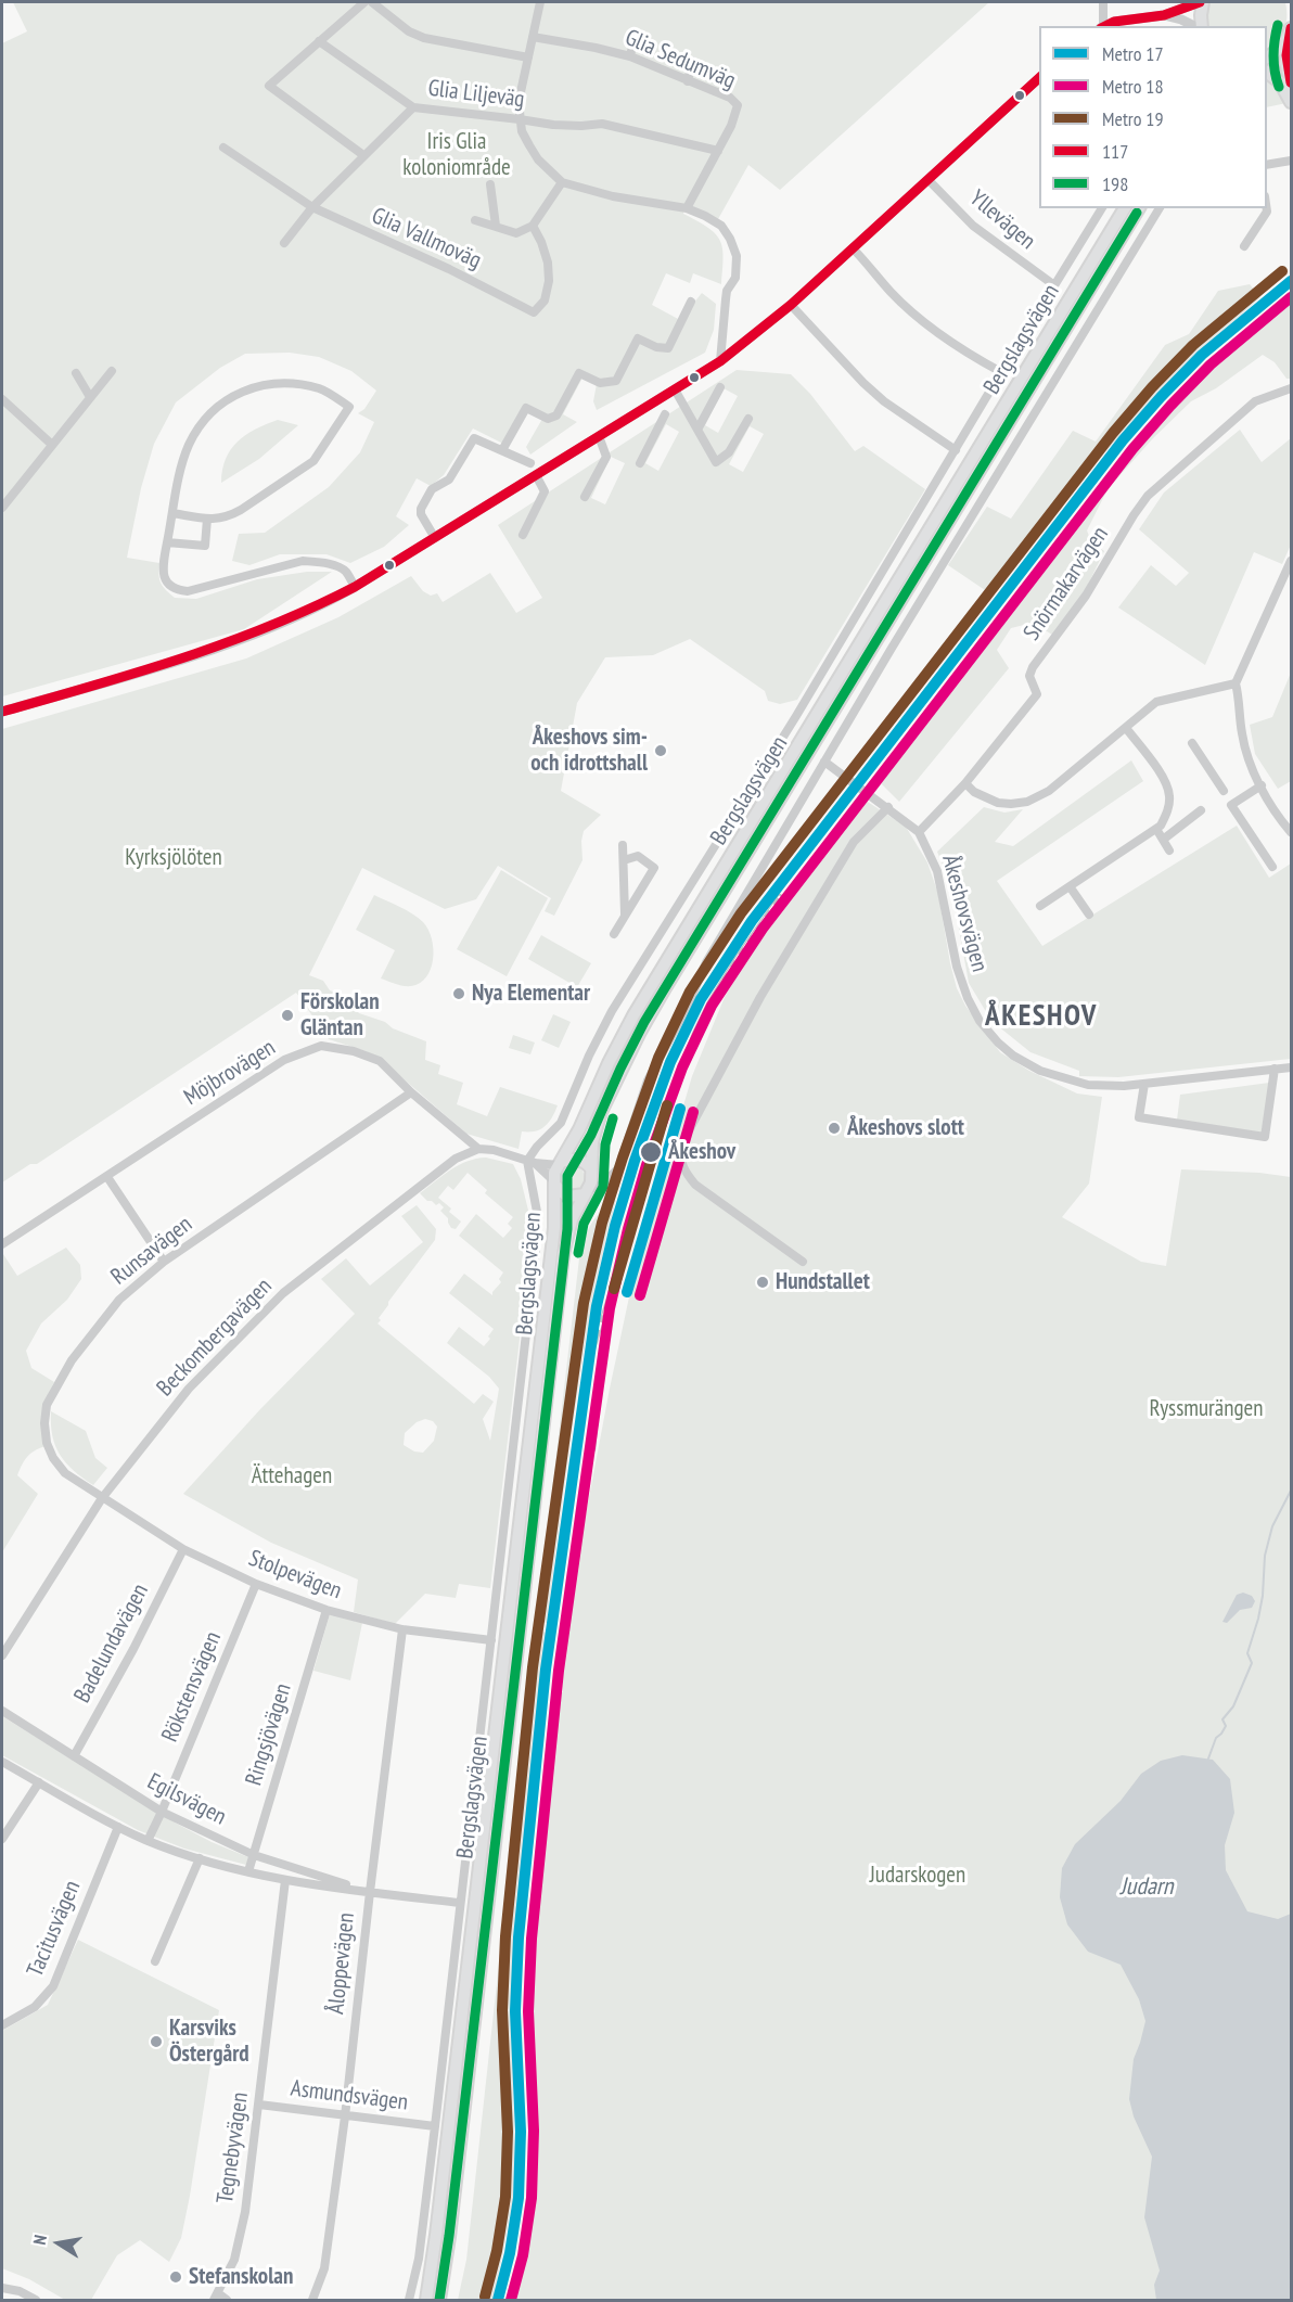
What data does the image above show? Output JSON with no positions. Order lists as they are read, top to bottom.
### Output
{
  "streets": {
    "main road": ["Bergslagsvägen"],
    "street": [
      "Glia Sedumväg",
      "Glia Liljeväg",
      "Yllevägen",
      "Glia Vallmoväg",
      "Snörmakarvägen",
      "Åkeshovsvägen",
      "Möjbrovägen",
      "Runsavägen",
      "Beckombergavägen",
      "Stolpevägen",
      "Badelundavägen",
      "Rökstensvägen",
      "Ringsjövägen",
      "Egilsvägen",
      "Tacitusvägen",
      "Åloppevägen",
      "Asmundsvägen",
      "Tegnebyvägen"
    ]
  },
  "crossings": [
    ["Glia Sedumväg", "Glia Liljeväg"],
    ["Glia Liljeväg", "Glia Vallmoväg"],
    ["Yllevägen", "Bergslagsvägen"],
    ["Bergslagsvägen", "Stolpevägen"],
    ["Bergslagsvägen", "Egilsvägen"],
    ["Bergslagsvägen", "Asmundsvägen"],
    ["Snörmakarvägen", "Åkeshovsvägen"],
    ["Möjbrovägen", "Runsavägen"],
    ["Möjbrovägen", "Beckombergavägen"],
    ["Runsavägen", "Beckombergavägen"],
    ["Runsavägen", "Stolpevägen"],
    ["Beckombergavägen", "Stolpevägen"],
    ["Stolpevägen", "Badelundavägen"],
    ["Stolpevägen", "Rökstensvägen"],
    ["Stolpevägen", "Ringsjövägen"],
    ["Stolpevägen", "Åloppevägen"],
    ["Badelundavägen", "Egilsvägen"],
    ["Rökstensvägen", "Egilsvägen"],
    ["Ringsjövägen", "Egilsvägen"],
    ["Egilsvägen", "Tacitusvägen"],
    ["Egilsvägen", "Åloppevägen"],
    ["Egilsvägen", "Tegnebyvägen"],
    ["Åloppevägen", "Asmundsvägen"],
    ["Asmundsvägen", "Tegnebyvägen"]
  ],
  "districts": ["ÅKESHOV"],
  "water": ["Judarn"],
  "parks": [
    "Iris Glia koloniområde",
    "Kyrksjölöten",
    "Ryssmurängen",
    "Ättehagen",
    "Judarskogen"
  ],
  "places": [
    "Åkeshovs sim- och idrottshall",
    "Nya Elementar",
    "Förskolan Gläntan",
    "Åkeshovs slott",
    "Åkeshov",
    "Hundstallet",
    "Karsviks Östergård",
    "Stefanskolan"
  ],
  "lines": [
    "transit line 117",
    "transit line 198",
    "metro line 19",
    "metro line 17",
    "metro line 18"
  ],
  "legend": [
    "Metro 17",
    "Metro 18",
    "Metro 19",
    "117",
    "198"
  ],
  "north": "left"
}
